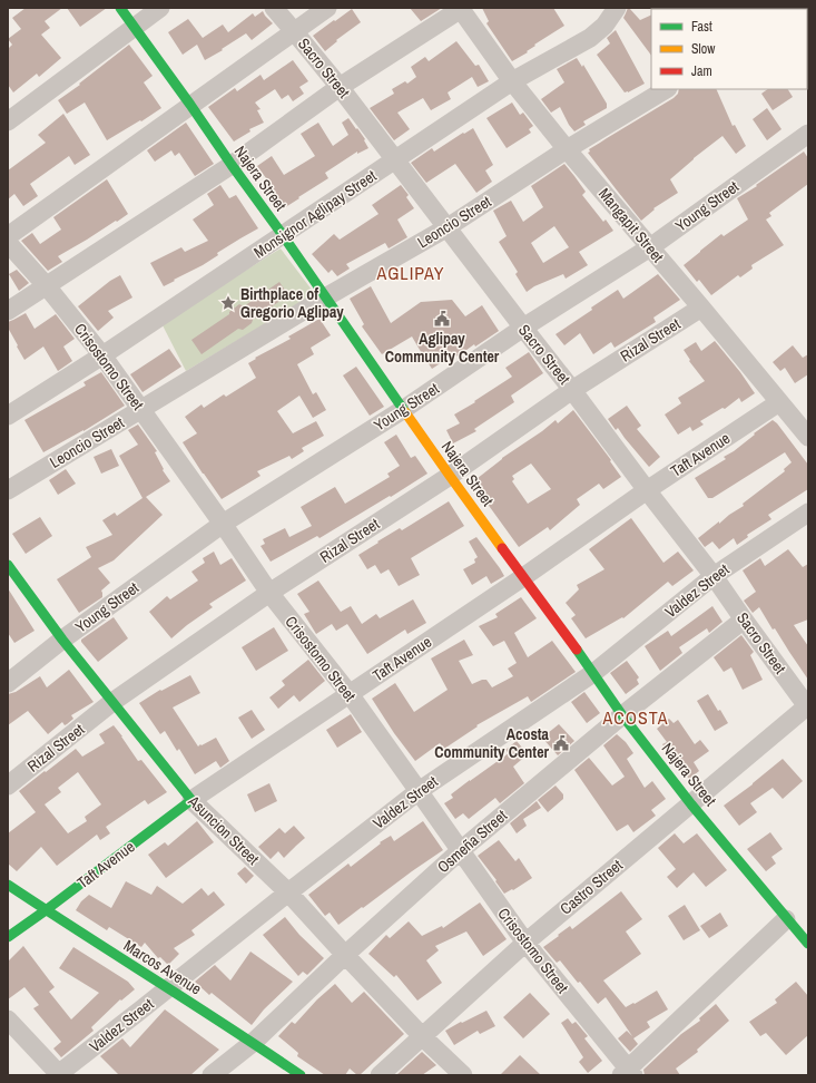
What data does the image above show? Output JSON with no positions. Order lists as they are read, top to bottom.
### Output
{
  "streets": {
    "street": [
      "Sacro Street",
      "Najera Street",
      "Young Street",
      "Monsignor Aglipay Street",
      "Leoncio Street",
      "Mangapit Street",
      "Rizal Street",
      "Crisostomo Street",
      "Taft Avenue",
      "Valdez Street",
      "Asuncion Street",
      "Osmeña Street",
      "Castro Street",
      "Marcos Avenue"
    ]
  },
  "crossings": [
    ["Sacro Street", "Young Street"],
    ["Sacro Street", "Monsignor Aglipay Street"],
    ["Sacro Street", "Leoncio Street"],
    ["Sacro Street", "Rizal Street"],
    ["Sacro Street", "Taft Avenue"],
    ["Sacro Street", "Valdez Street"],
    ["Sacro Street", "Osmeña Street"],
    ["Sacro Street", "Castro Street"],
    ["Najera Street", "Young Street"],
    ["Najera Street", "Monsignor Aglipay Street"],
    ["Najera Street", "Leoncio Street"],
    ["Najera Street", "Rizal Street"],
    ["Najera Street", "Taft Avenue"],
    ["Najera Street", "Valdez Street"],
    ["Najera Street", "Osmeña Street"],
    ["Najera Street", "Castro Street"],
    ["Young Street", "Mangapit Street"],
    ["Young Street", "Crisostomo Street"],
    ["Young Street", "Asuncion Street"],
    ["Monsignor Aglipay Street", "Mangapit Street"],
    ["Monsignor Aglipay Street", "Crisostomo Street"],
    ["Leoncio Street", "Mangapit Street"],
    ["Leoncio Street", "Crisostomo Street"],
    ["Mangapit Street", "Rizal Street"],
    ["Mangapit Street", "Taft Avenue"],
    ["Rizal Street", "Crisostomo Street"],
    ["Rizal Street", "Asuncion Street"],
    ["Crisostomo Street", "Taft Avenue"],
    ["Crisostomo Street", "Valdez Street"],
    ["Crisostomo Street", "Osmeña Street"],
    ["Crisostomo Street", "Castro Street"],
    ["Taft Avenue", "Asuncion Street"],
    ["Taft Avenue", "Marcos Avenue"],
    ["Valdez Street", "Asuncion Street"],
    ["Valdez Street", "Marcos Avenue"],
    ["Asuncion Street", "Osmeña Street"],
    ["Asuncion Street", "Castro Street"],
    ["Osmeña Street", "Marcos Avenue"]
  ],
  "districts": ["AGLIPAY", "ACOSTA"],
  "places": {
    "place": ["Birthplace of Gregorio Aglipay"],
    "public building": ["Aglipay Community Center", "Acosta Community Center"]
  },
  "legend": ["Fast", "Slow", "Jam"]
}
